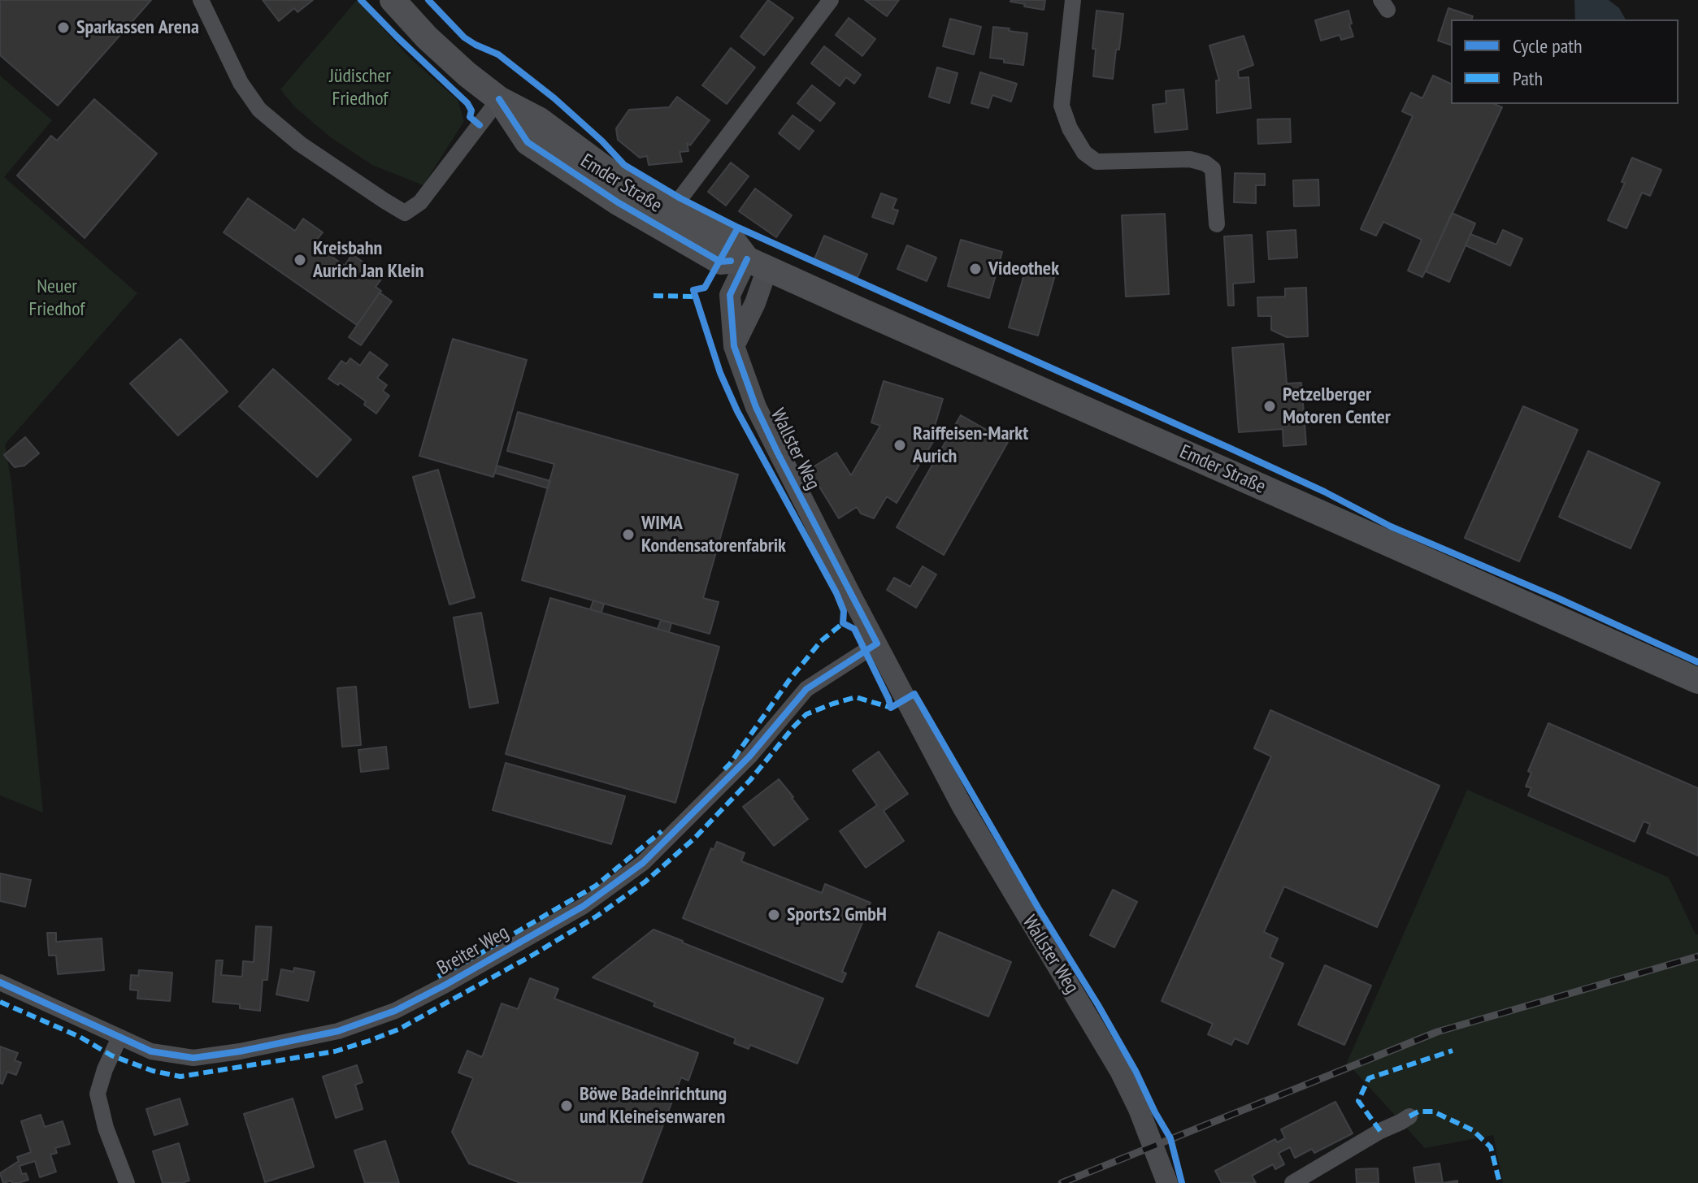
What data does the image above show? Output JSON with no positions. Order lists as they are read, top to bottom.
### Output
{
  "streets": {
    "main road": ["Emder Straße"],
    "street": ["Wallster Weg", "Breiter Weg"]
  },
  "crossings": [
    ["Emder Straße", "Wallster Weg"],
    ["Wallster Weg", "Breiter Weg"]
  ],
  "parks": ["Jüdischer Friedhof", "Neuer Friedhof"],
  "places": [
    "Sparkassen Arena",
    "Kreisbahn Aurich Jan Klein",
    "Videothek",
    "Petzelberger Motoren Center",
    "Raiffeisen-Markt Aurich",
    "WIMA Kondensatorenfabrik",
    "Sports2 GmbH",
    "Böwe Badeinrichtung und Kleineisenwaren"
  ],
  "legend": ["Cycle path", "Path"]
}
